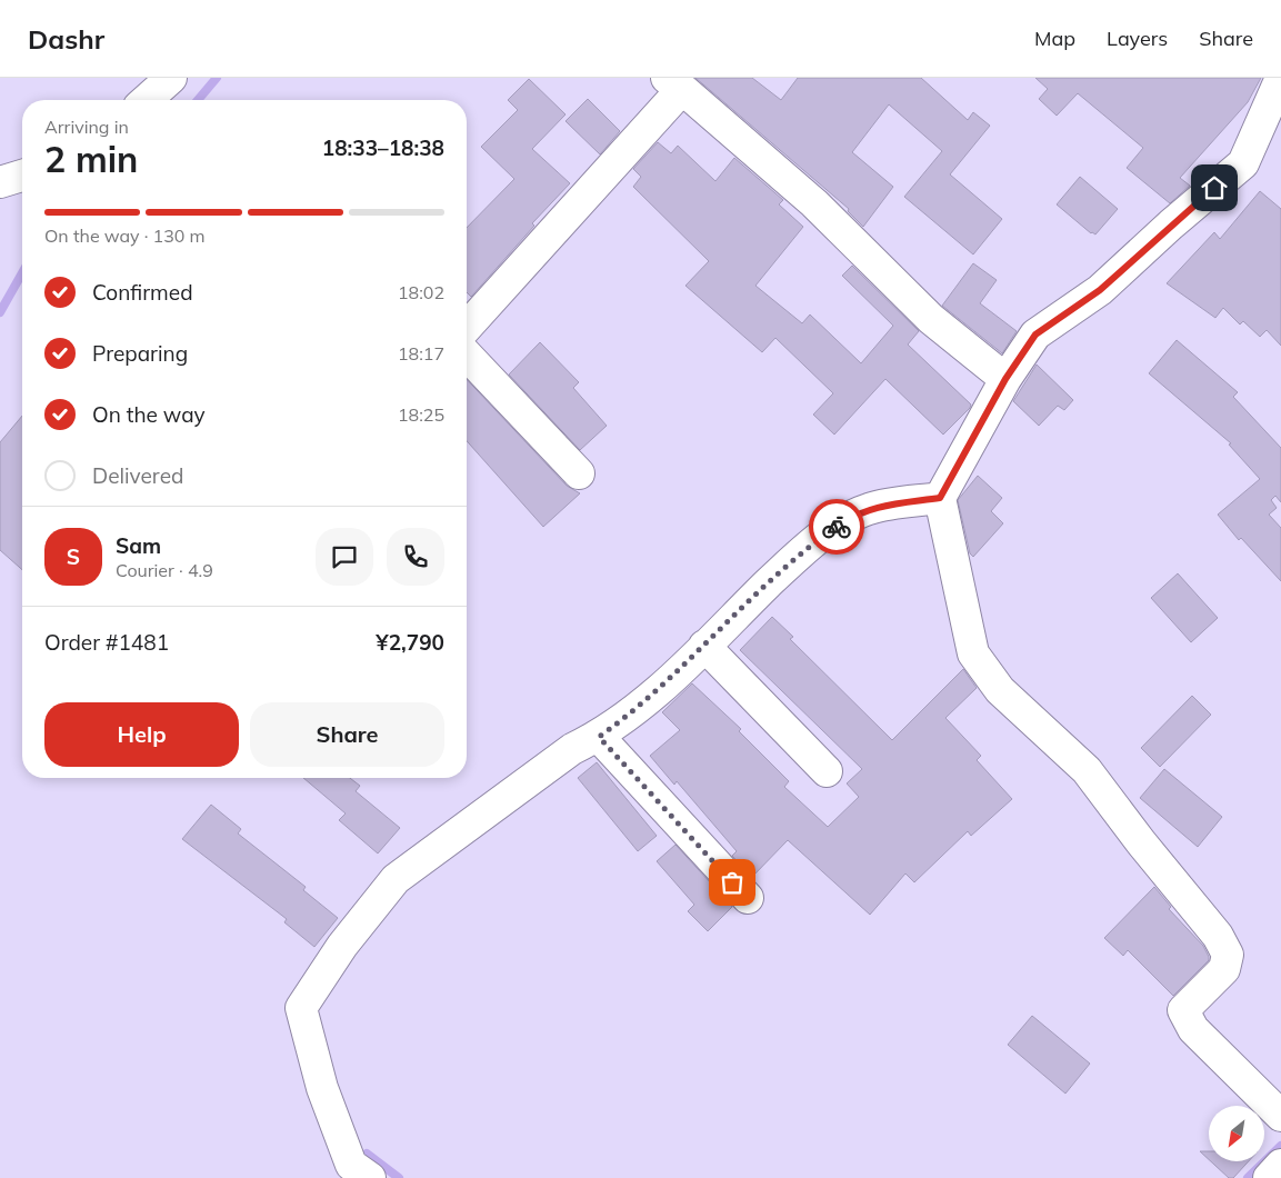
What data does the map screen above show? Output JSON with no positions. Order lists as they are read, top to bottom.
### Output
{
  "north": "bottom left",
  "page": {
    "header": "Dashr",
    "nav": ["Map", "Layers", "Share"],
    "heading": ["2 min", "Arriving in", "18:33–18:38"],
    "panel": [
      "Sam",
      "Courier · 4.9",
      "Order #1481",
      "¥2,790"
    ],
    "bar": "On the way · 130 m",
    "list": [
      ["Confirmed", "18:02"],
      ["Preparing", "18:17"],
      ["On the way", "18:25"],
      "Delivered"
    ],
    "round": "S",
    "buttons": ["Help", "Share"]
  }
}
